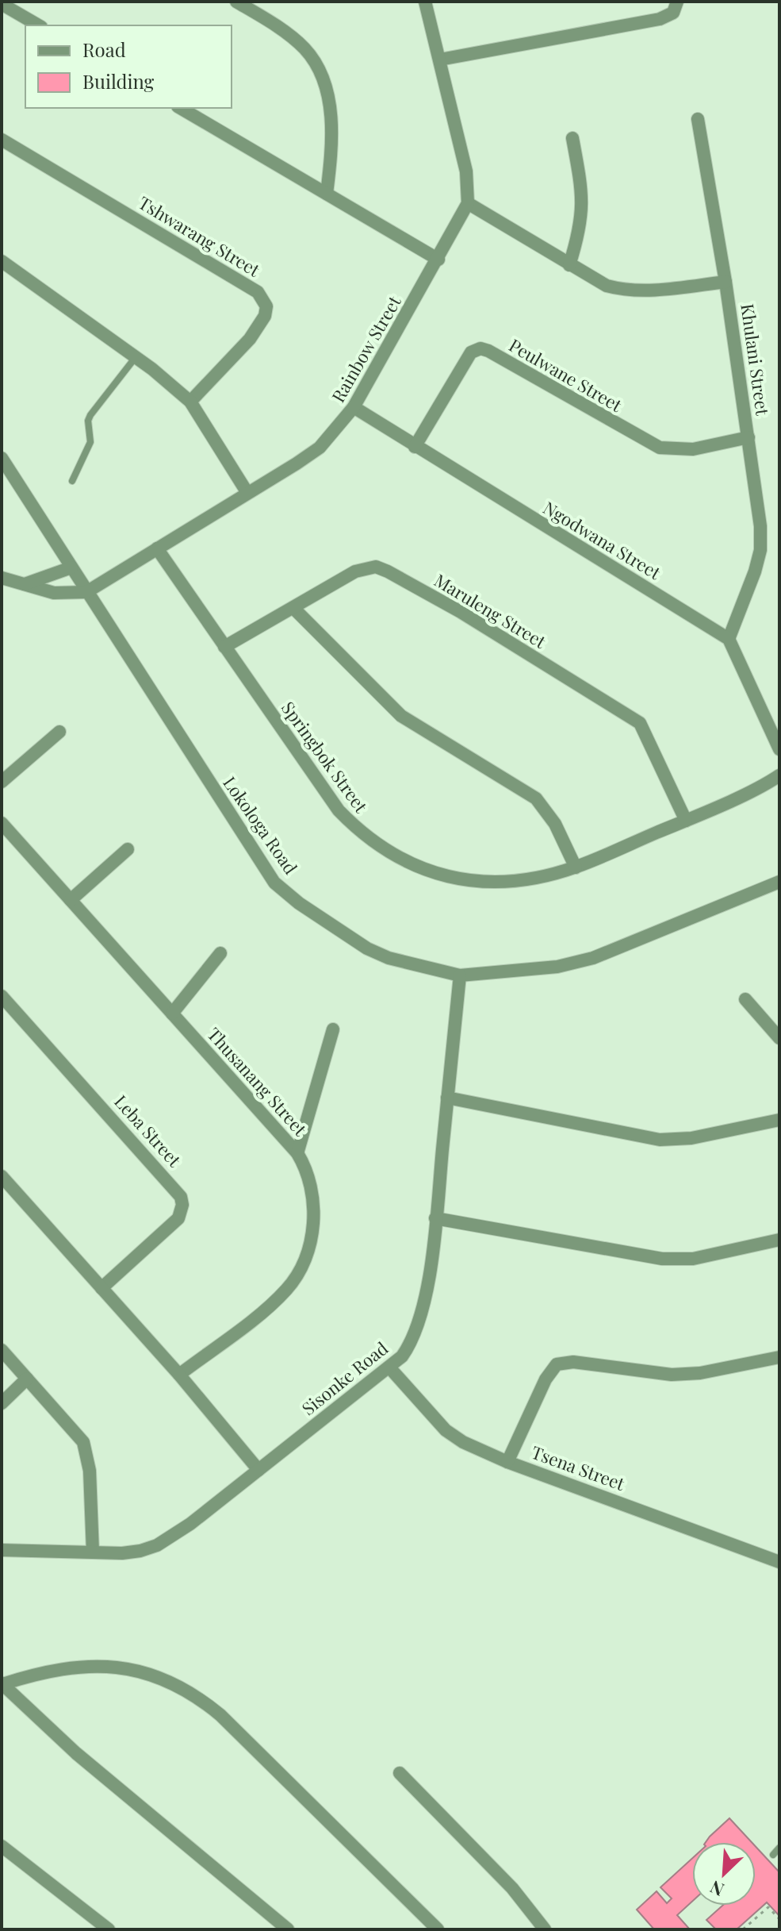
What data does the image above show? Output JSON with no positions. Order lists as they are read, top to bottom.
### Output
{
  "streets": {
    "street": [
      "Tshwarang Street",
      "Rainbow Street",
      "Khulani Street",
      "Peulwane Street",
      "Ngodwana Street",
      "Maruleng Street",
      "Springbok Street",
      "Lokologa Road",
      "Thusanang Street",
      "Leba Street",
      "Sisonke Road",
      "Tsena Street"
    ]
  },
  "crossings": [
    ["Rainbow Street", "Ngodwana Street"],
    ["Rainbow Street", "Springbok Street"],
    ["Rainbow Street", "Lokologa Road"],
    ["Khulani Street", "Peulwane Street"],
    ["Khulani Street", "Ngodwana Street"],
    ["Peulwane Street", "Ngodwana Street"],
    ["Maruleng Street", "Springbok Street"],
    ["Lokologa Road", "Sisonke Road"],
    ["Sisonke Road", "Tsena Street"]
  ],
  "legend": ["Road", "Building"],
  "north": "bottom left"
}
